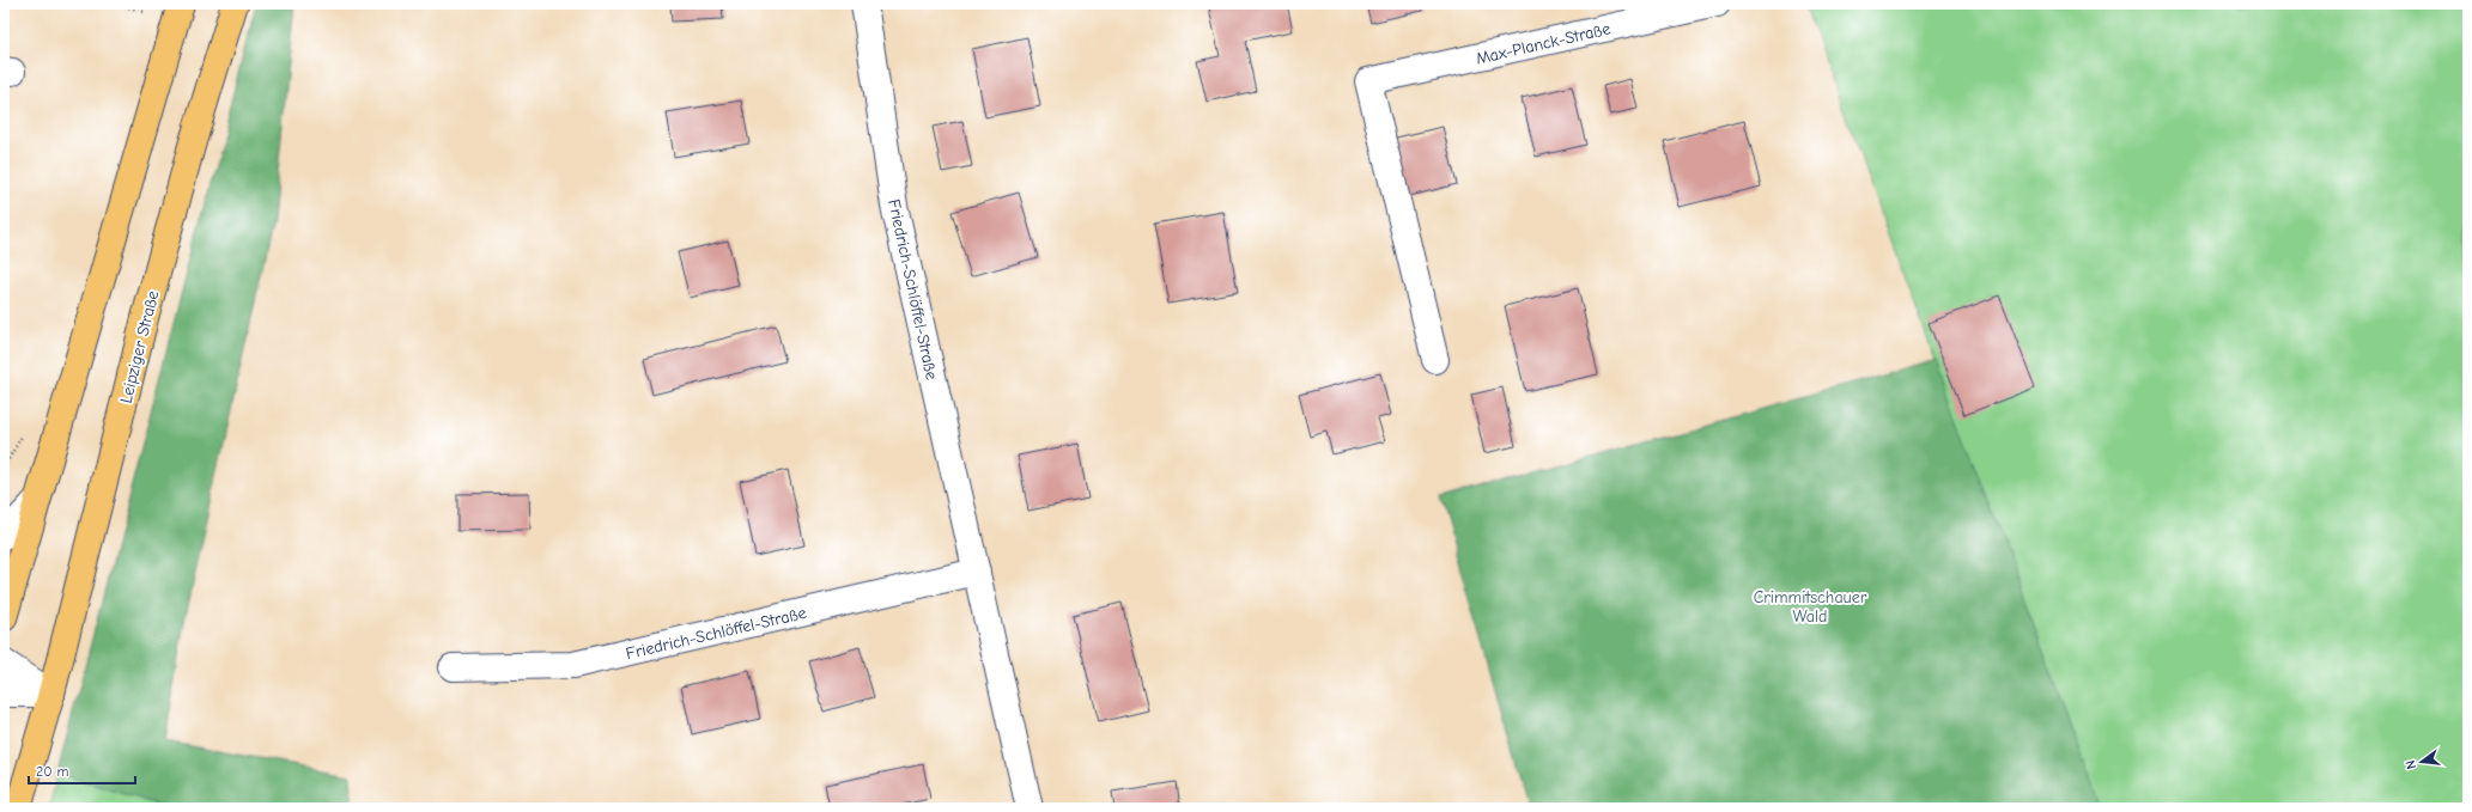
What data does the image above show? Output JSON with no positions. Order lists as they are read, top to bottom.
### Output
{
  "streets": {
    "main road": ["Leipziger Straße"],
    "street": ["Max-Planck-Straße", "Friedrich-Schlöffel-Straße"]
  },
  "parks": ["Crimmitschauer Wald"],
  "scale_bar": "20 m",
  "north": "left"
}
